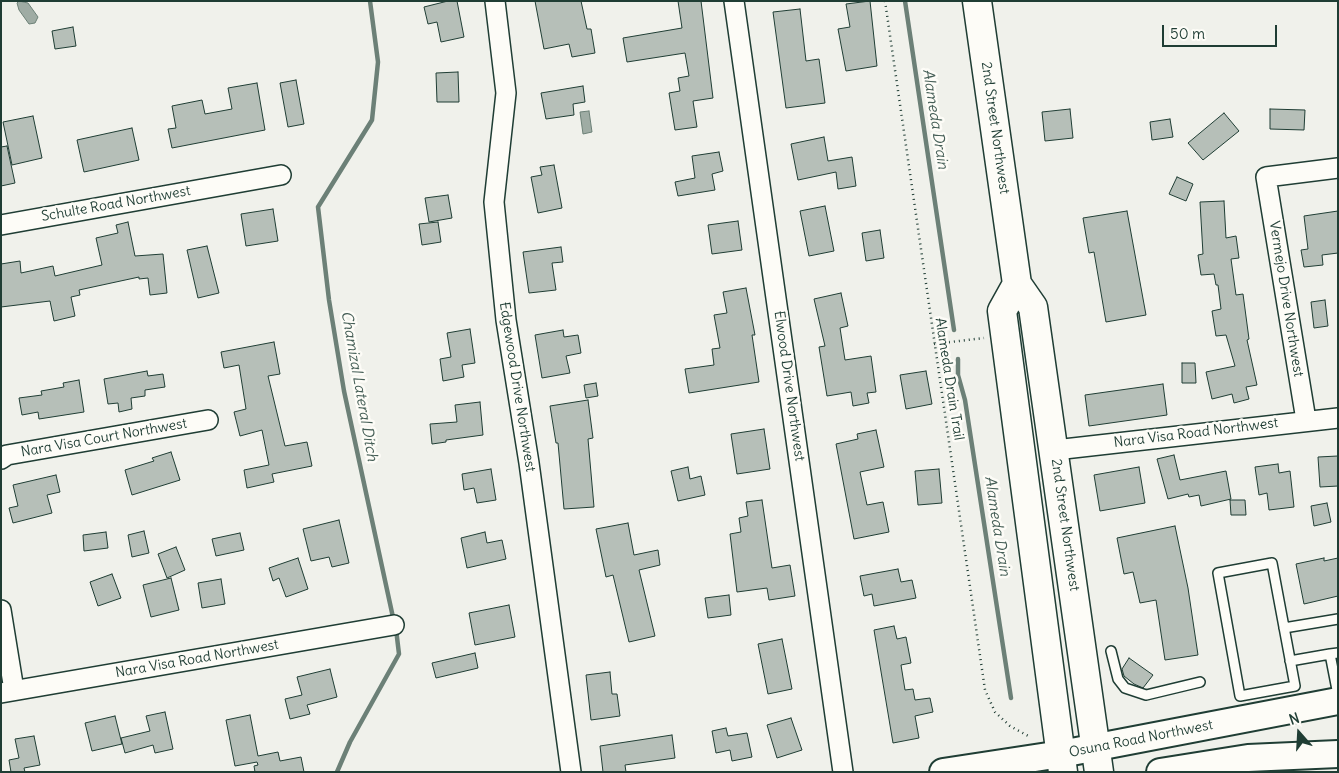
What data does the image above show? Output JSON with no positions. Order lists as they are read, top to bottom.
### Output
{
  "streets": {
    "main road": ["2nd Street Northwest", "Osuna Road Northwest"],
    "street": [
      "Schulte Road Northwest",
      "Vermejo Drive Northwest",
      "Elwood Drive Northwest",
      "Edgewood Drive Northwest",
      "Nara Visa Road Northwest",
      "Nara Visa Court Northwest"
    ],
    "path": ["Alameda Drain Trail"]
  },
  "crossings": [
    ["2nd Street Northwest", "Nara Visa Road Northwest"],
    ["2nd Street Northwest", "Osuna Road Northwest"],
    ["Vermejo Drive Northwest", "Nara Visa Road Northwest"]
  ],
  "water": ["Alameda Drain", "Chamizal Lateral Ditch"],
  "scale_bar": "50 m",
  "north": "top"
}
